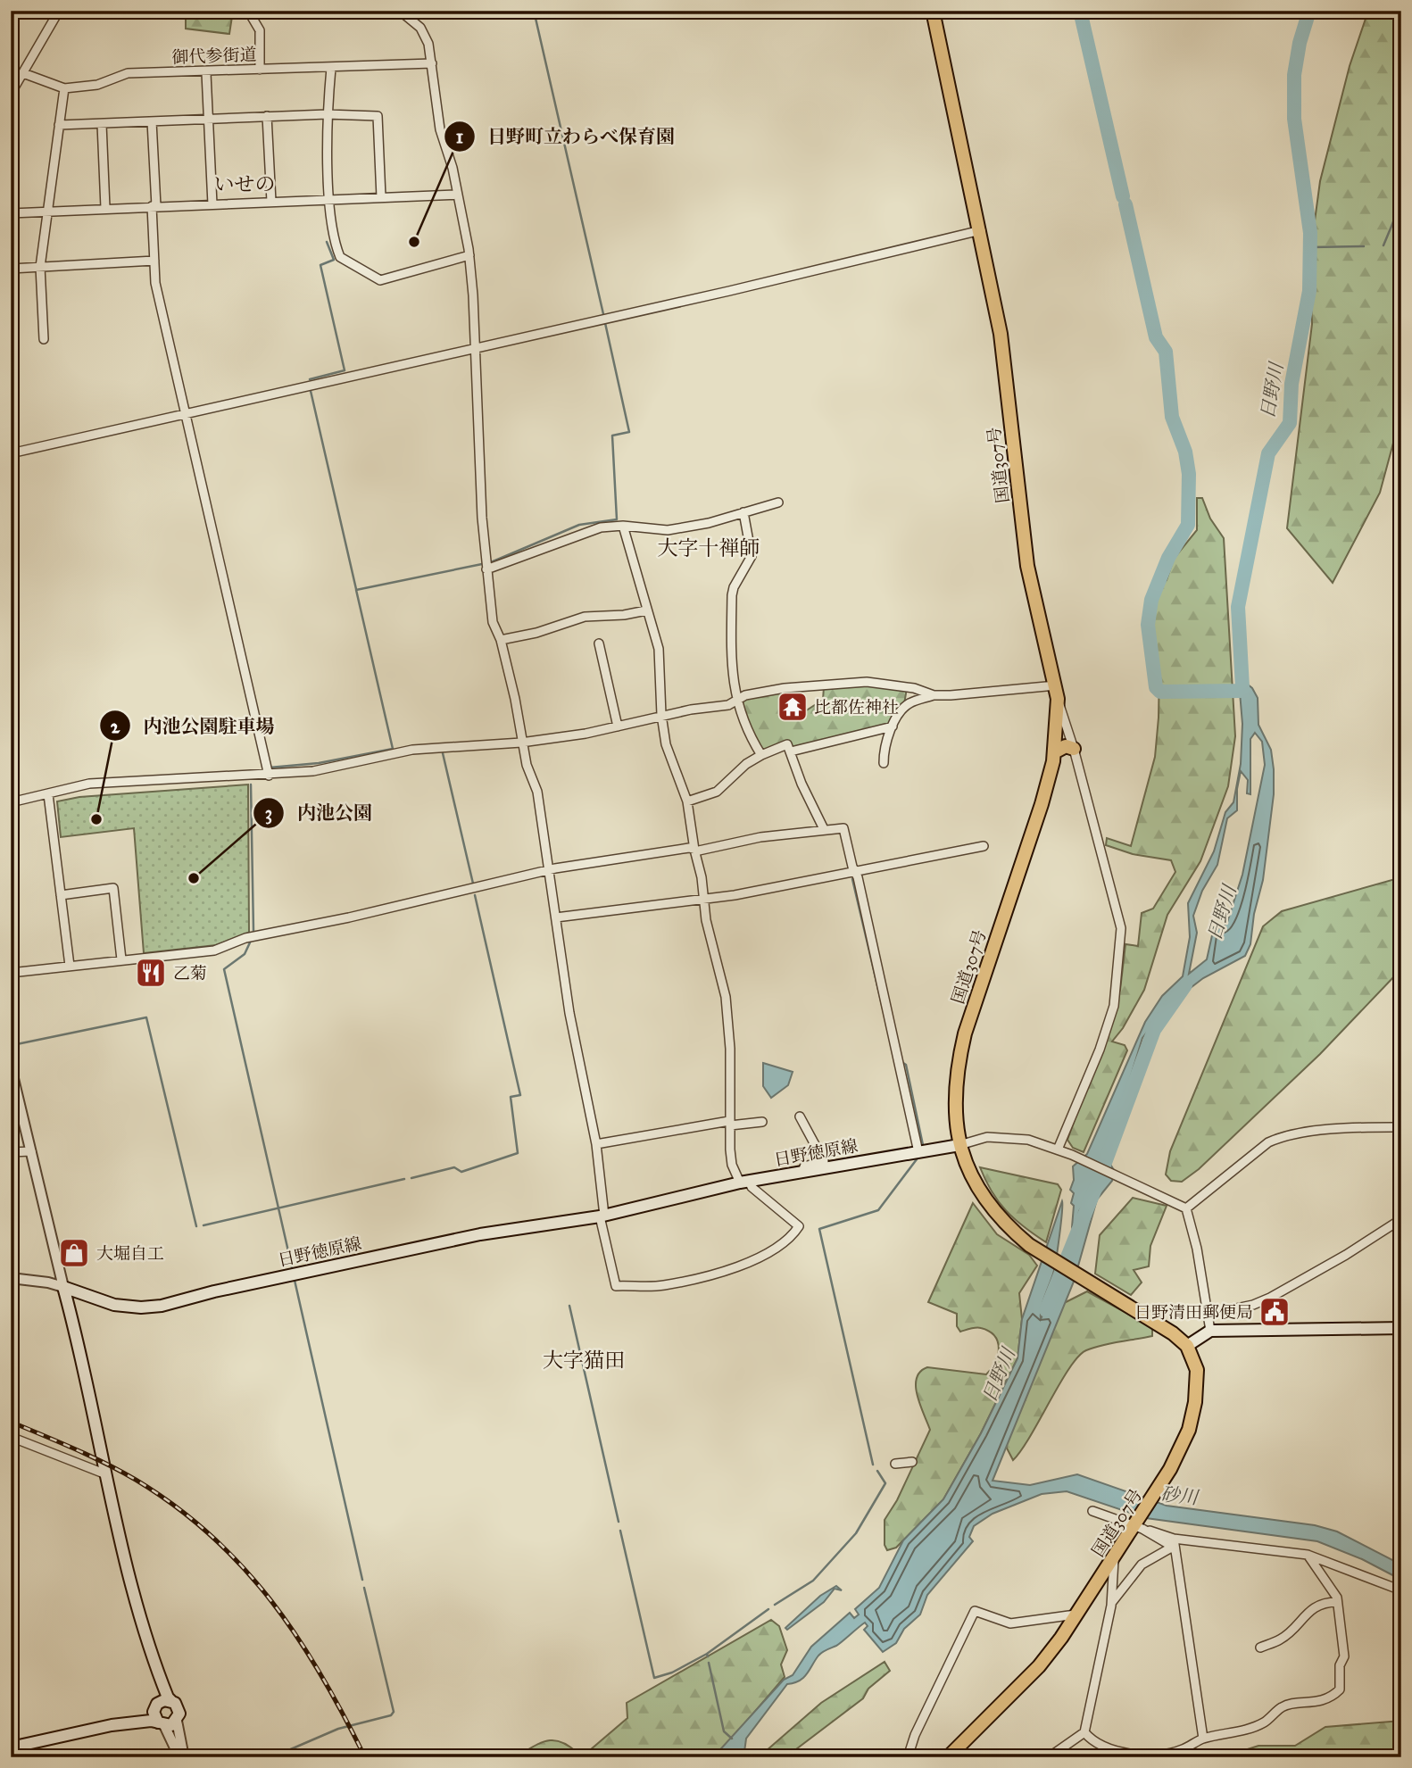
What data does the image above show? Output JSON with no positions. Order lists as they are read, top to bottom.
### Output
{
  "streets": {
    "highway": ["国道307号"],
    "main road": ["日野徳原線"],
    "street": ["御代参街道"]
  },
  "crossings": [
    ["国道307号", "日野徳原線"]
  ],
  "districts": ["いせの", "大字十禅師", "大字猫田"],
  "water": ["日野川", "砂川"],
  "places": {
    "other": ["日野町立わらべ保育園", "内池公園駐車場", "内池公園"],
    "temple": ["比都佐神社"],
    "restaurant": ["乙菊"],
    "shop": ["大堀自工"],
    "public building": ["日野清田郵便局"]
  }
}
